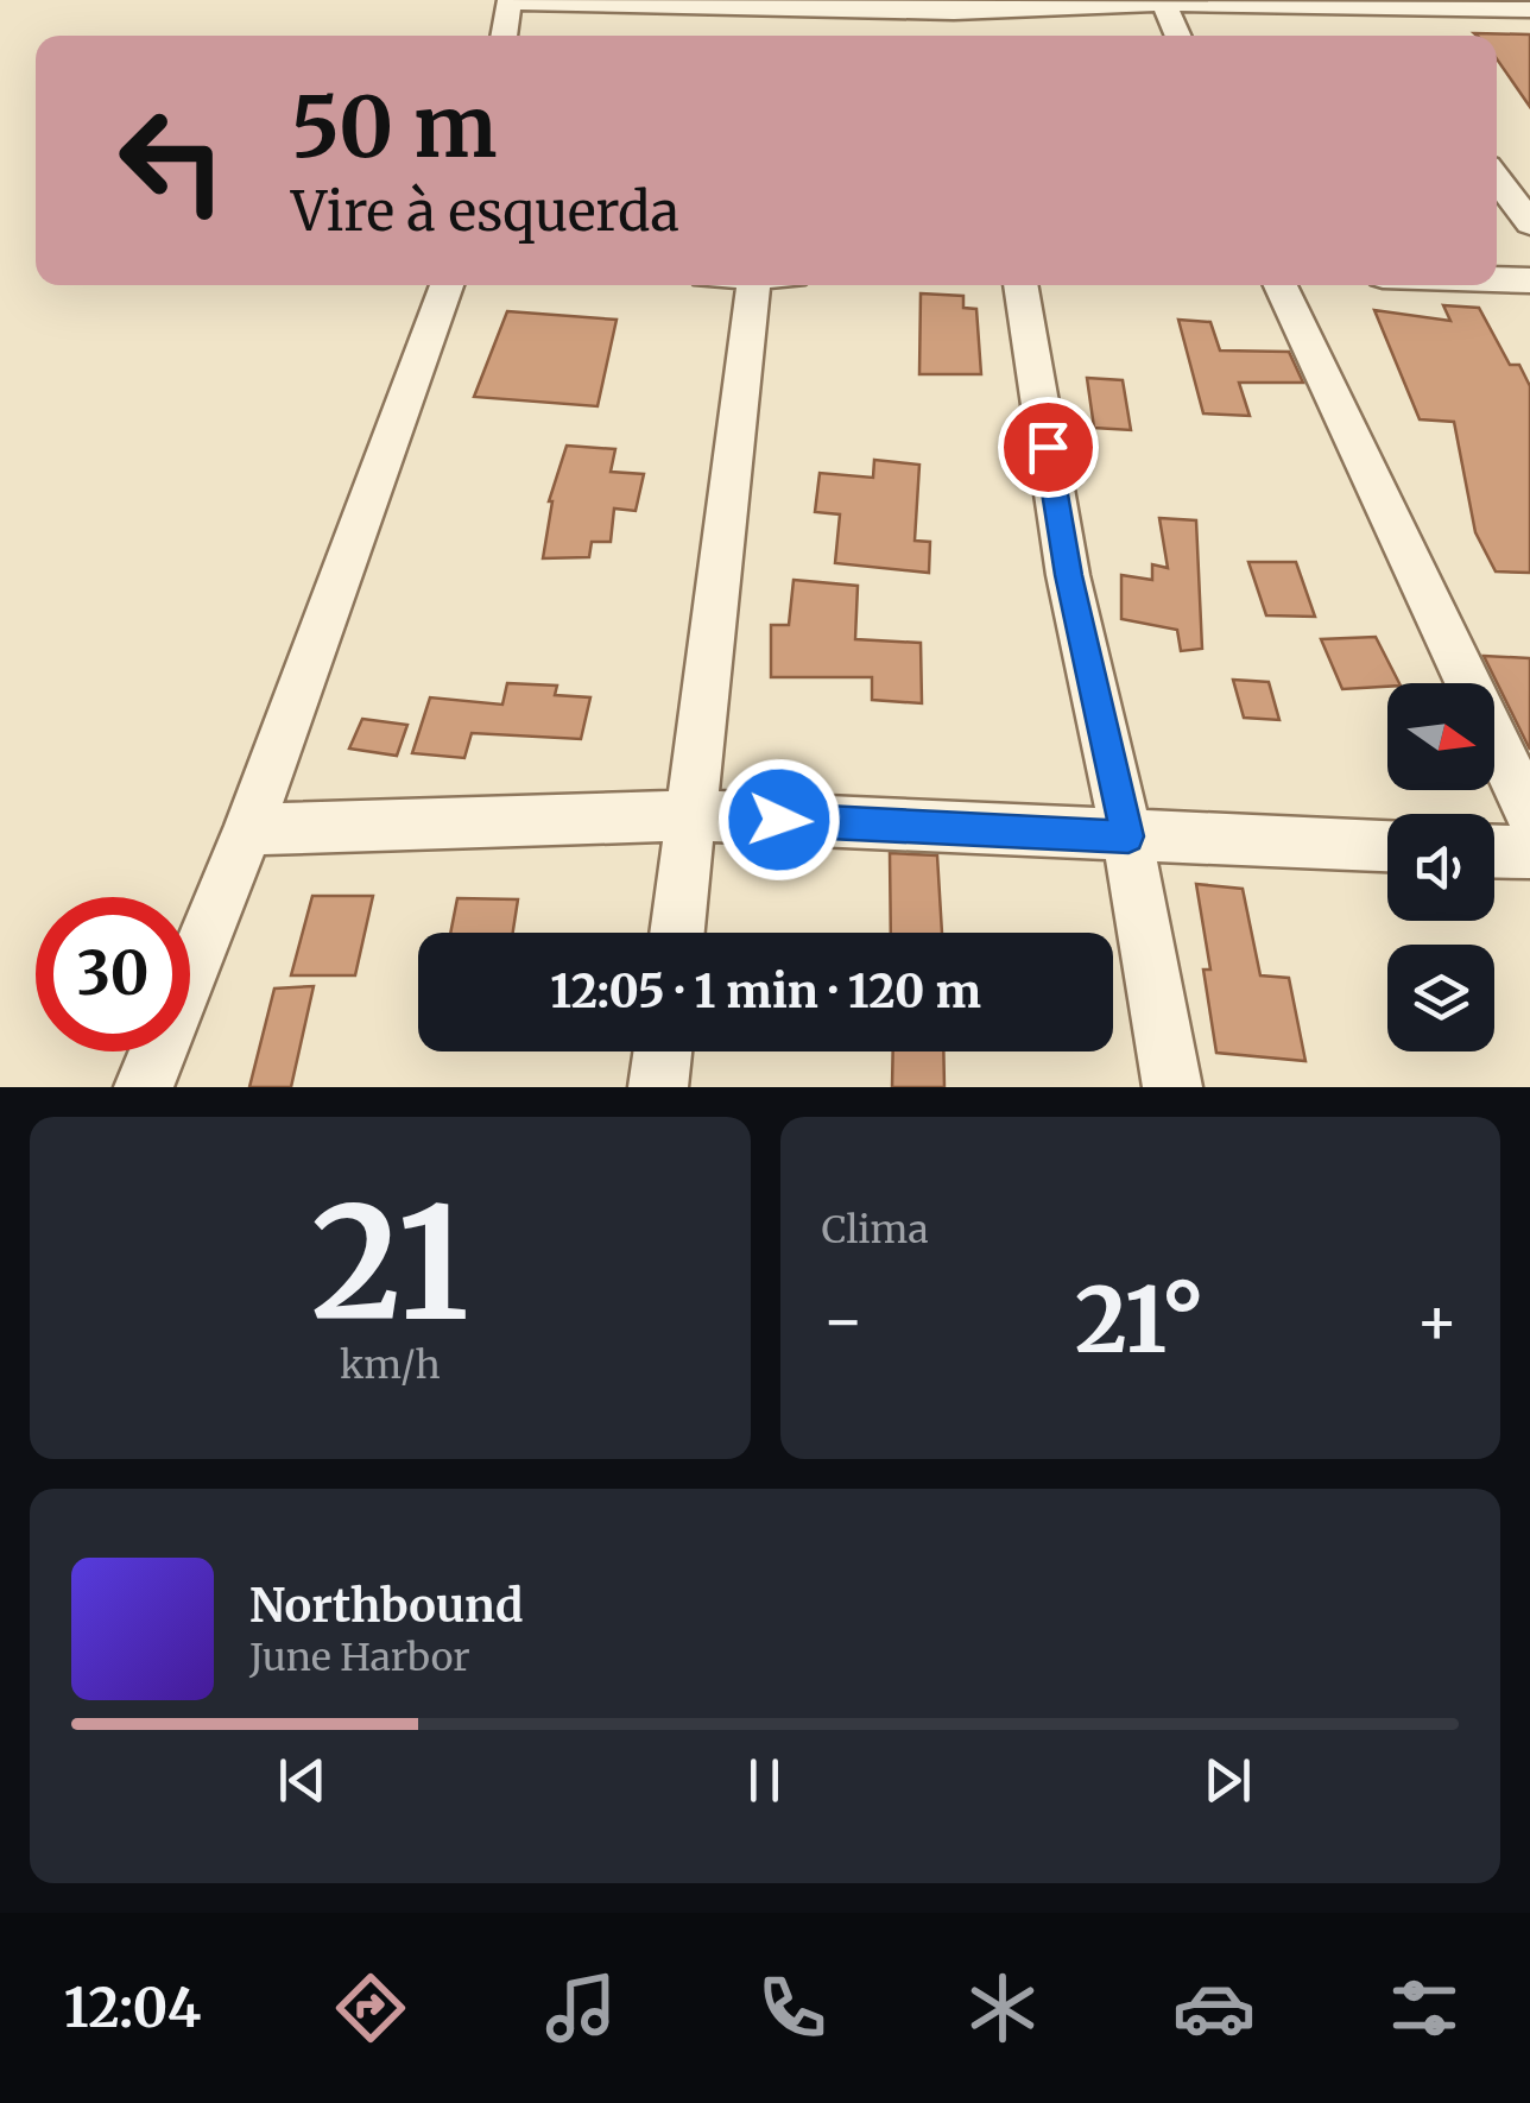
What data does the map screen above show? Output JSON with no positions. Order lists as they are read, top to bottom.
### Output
{
  "north": "right",
  "page": {
    "turn": ["50 m", "Vire à esquerda"],
    "limit": "30",
    "trip": "12:05 · 1 min · 120 m",
    "tile": [
      ["21", "km/h"],
      "Clima"
    ],
    "heat": ["−", "21°", "+"],
    "song": ["Northbound", "June Harbor"],
    "tabs": "12:04"
  }
}
